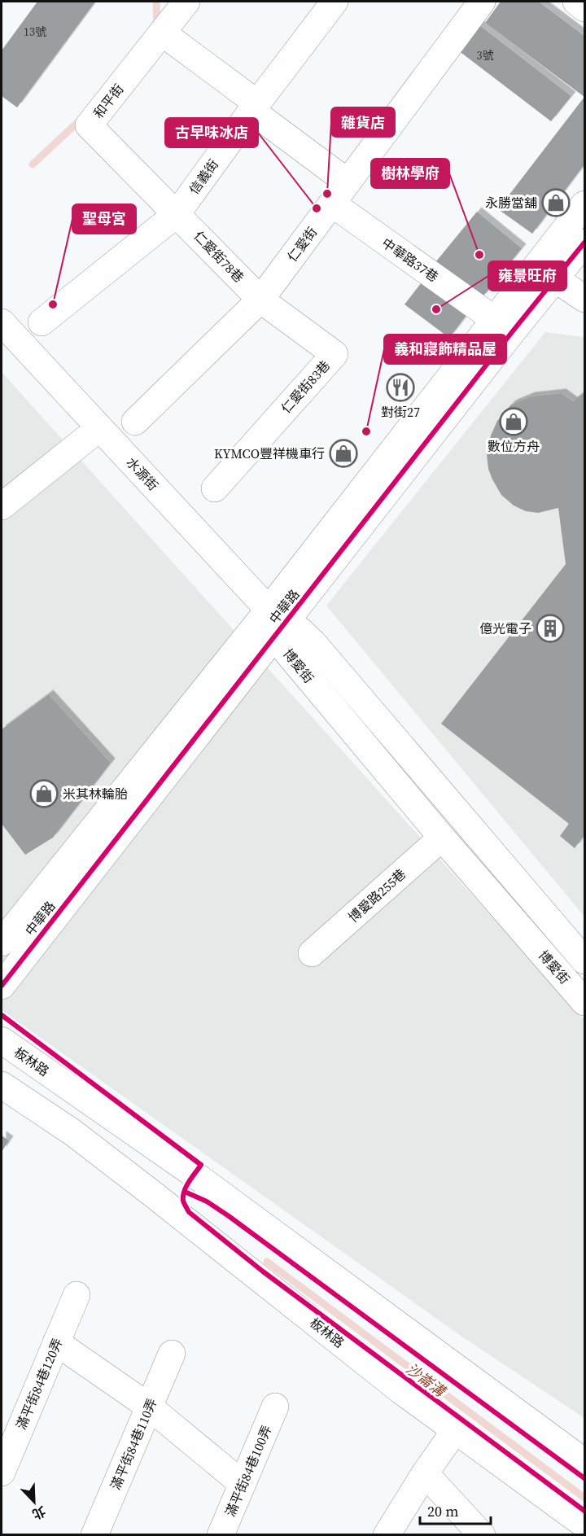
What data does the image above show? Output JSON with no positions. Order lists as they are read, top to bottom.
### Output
{
  "streets": {
    "street": [
      "和平街",
      "信義街",
      "仁愛街",
      "仁愛街78巷",
      "中華路37巷",
      "仁愛街83巷",
      "水源街",
      "中華路",
      "博愛街",
      "博愛路255巷",
      "板林路",
      "滿平街84巷120弄",
      "滿平街84巷110弄",
      "滿平街84巷100弄"
    ]
  },
  "crossings": [
    ["和平街", "信義街"],
    ["和平街", "仁愛街78巷"],
    ["信義街", "仁愛街78巷"],
    ["仁愛街", "仁愛街78巷"],
    ["仁愛街", "中華路37巷"],
    ["仁愛街", "仁愛街83巷"],
    ["仁愛街78巷", "仁愛街83巷"],
    ["中華路37巷", "中華路"],
    ["水源街", "中華路"],
    ["水源街", "博愛街"],
    ["中華路", "博愛街"],
    ["博愛街", "博愛路255巷"]
  ],
  "water": ["沙崙溝"],
  "places": {
    "other": [
      "雜貨店",
      "古早味冰店",
      "樹林學府",
      "聖母宮",
      "雍景旺府",
      "義和寢飾精品屋"
    ],
    "shop": [
      "永勝當舖",
      "數位方舟",
      "KYMCO豐祥機車行",
      "米其林輪胎"
    ],
    "restaurant": ["對街27"],
    "building": ["億光電子"]
  },
  "house_numbers": ["13號", "3號"],
  "scale_bar": "20 m",
  "north": "bottom right"
}
